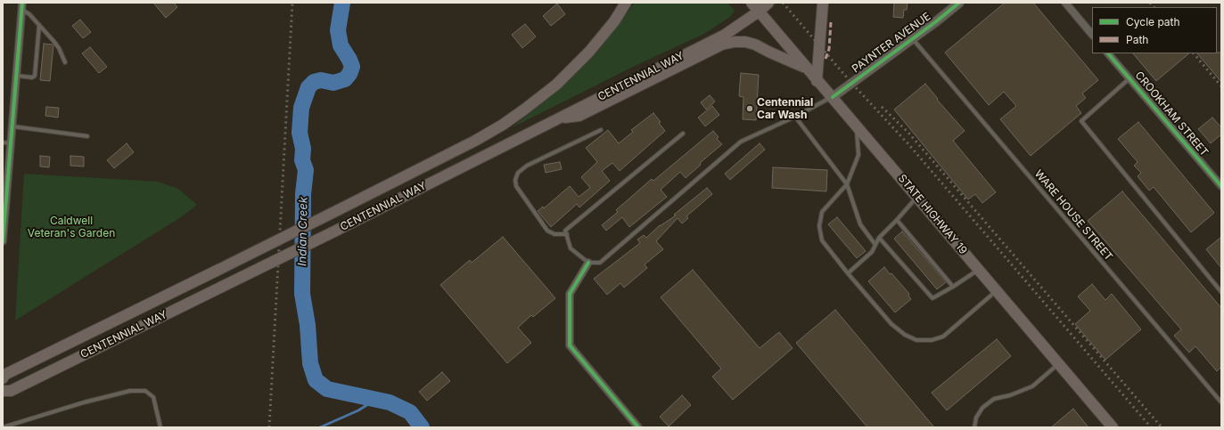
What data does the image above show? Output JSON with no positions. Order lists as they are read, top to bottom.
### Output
{
  "streets": {
    "main road": ["CENTENNIAL WAY", "STATE HIGHWAY 19"],
    "street": ["PAYNTER AVENUE", "CROOKHAM STREET"],
    "lane": ["WARE HOUSE STREET"]
  },
  "crossings": [
    ["PAYNTER AVENUE", "STATE HIGHWAY 19"],
    ["PAYNTER AVENUE", "WARE HOUSE STREET"],
    ["CENTENNIAL WAY", "STATE HIGHWAY 19"]
  ],
  "water": ["Indian Creek"],
  "parks": ["Caldwell Veteran's Garden"],
  "places": ["Centennial Car Wash"],
  "legend": ["Cycle path", "Path"]
}
